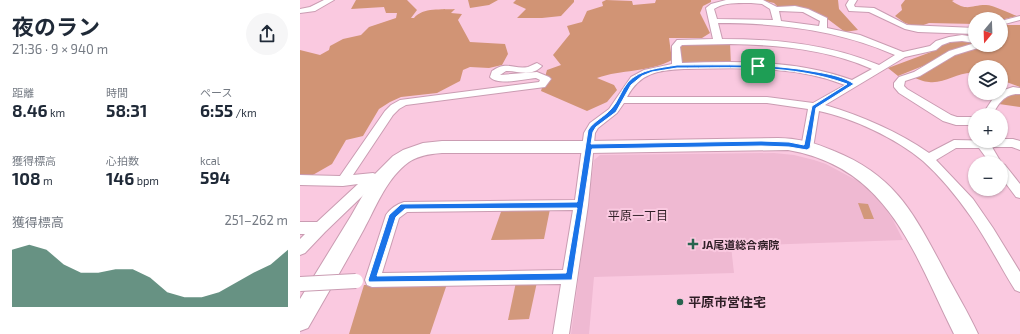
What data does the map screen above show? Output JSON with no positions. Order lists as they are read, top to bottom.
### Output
{
  "districts": ["平原一丁目"],
  "places": {
    "health": ["JA尾道総合病院"],
    "other": ["平原市営住宅"]
  },
  "north": "bottom",
  "page": {
    "heading": ["夜のラン", "21:36 · 9 × 940 m"],
    "map_buttons": ["+", "−"],
    "stats": [
      ["距離", "8.46 km"],
      ["時間", "58:31"],
      ["ペース", "6:55 /km"],
      ["獲得標高", "108 m"],
      ["心拍数", "146 bpm"],
      ["kcal", "594"]
    ],
    "chart": ["獲得標高", "251–262 m"]
  }
}
